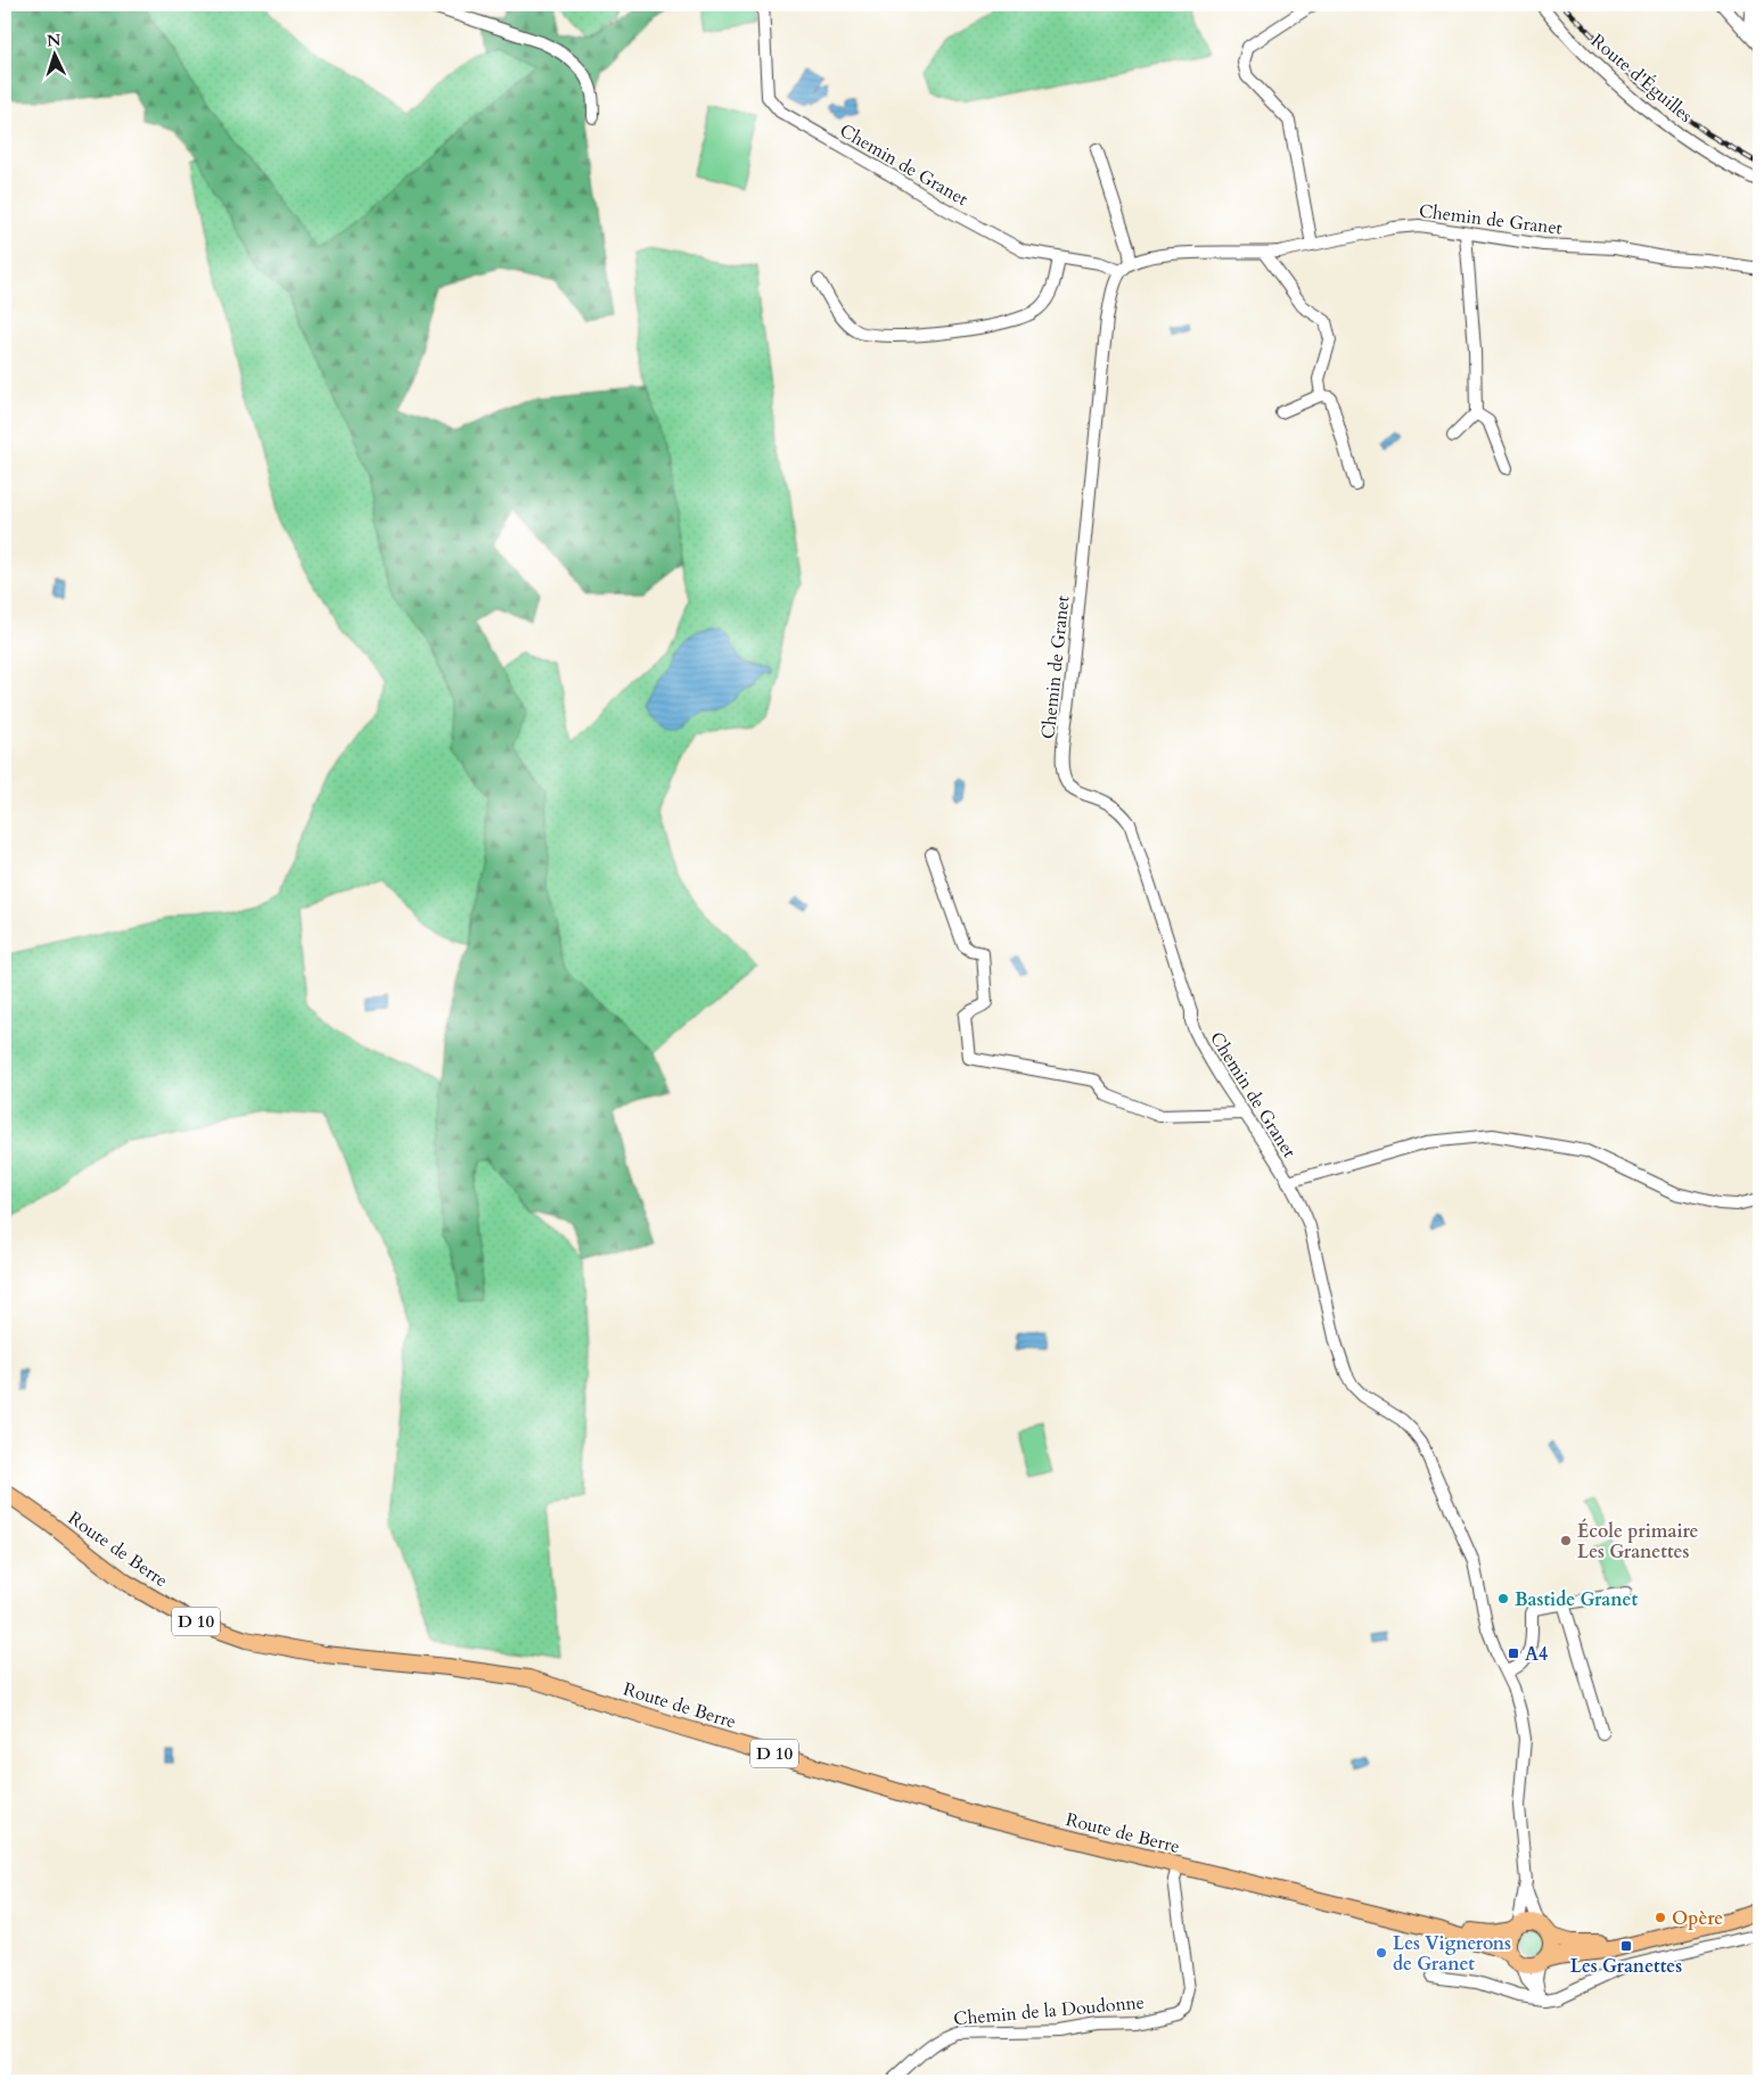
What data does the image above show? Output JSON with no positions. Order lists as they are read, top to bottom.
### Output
{
  "streets": {
    "main road": ["Route de Berre", "D 10"],
    "street": ["Route d'Éguilles", "Chemin de Granet", "Chemin de la Doudonne"]
  },
  "crossings": [
    ["Chemin de Granet", "Route de Berre"],
    ["Route de Berre", "Chemin de la Doudonne"]
  ],
  "places": {
    "other": [
      "École primaire Les Granettes",
      "Bastide Granet",
      "Opère",
      "Les Vignerons de Granet"
    ],
    "transit": ["A4", "Les Granettes"]
  },
  "north": "top"
}
